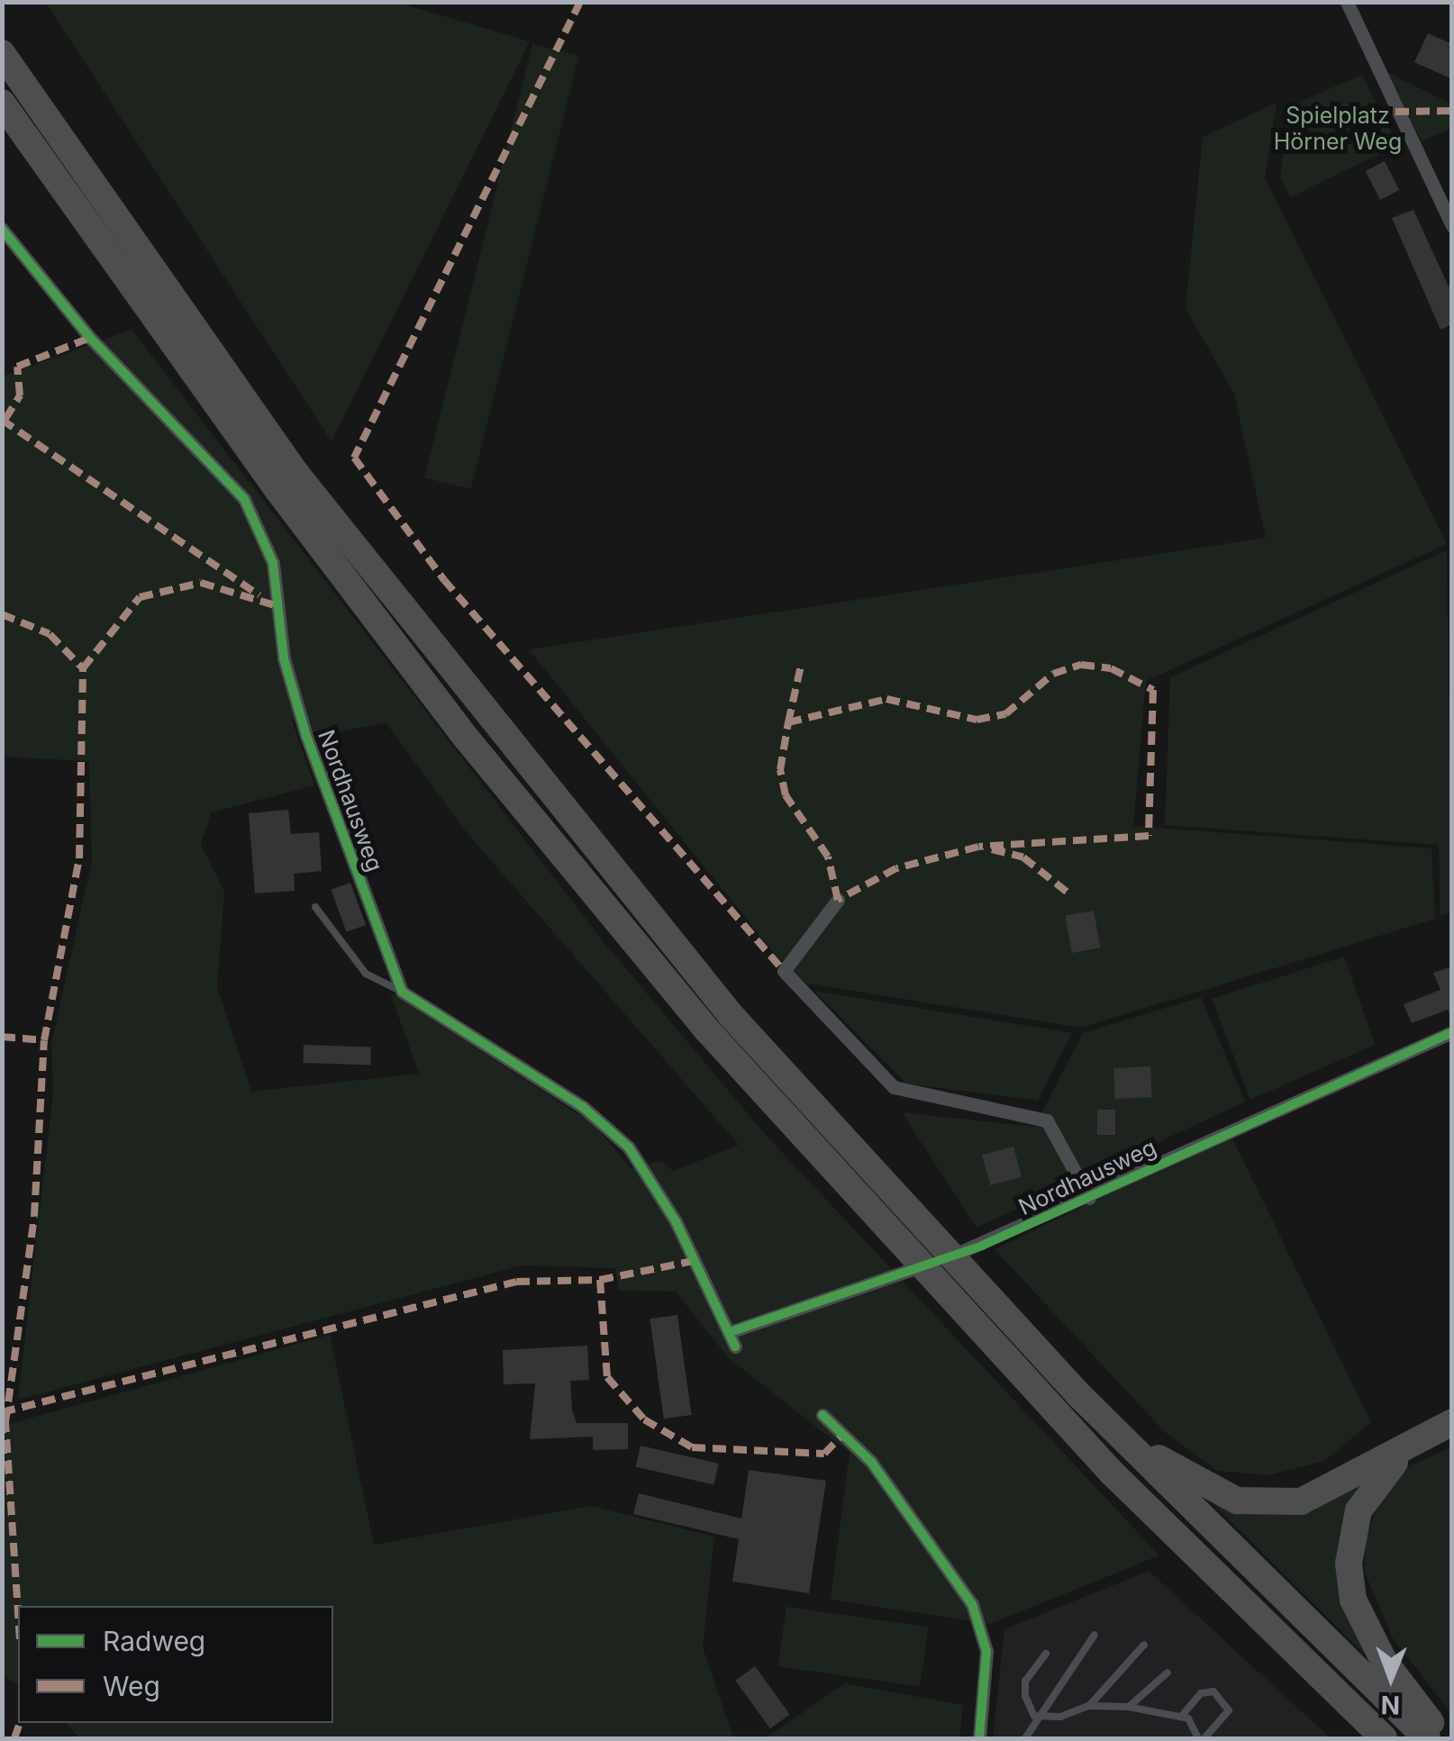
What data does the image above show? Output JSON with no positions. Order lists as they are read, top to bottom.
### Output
{
  "streets": {
    "street": ["Nordhausweg"]
  },
  "parks": ["Spielplatz Hörner Weg"],
  "legend": ["Radweg", "Weg"],
  "north": "bottom"
}
